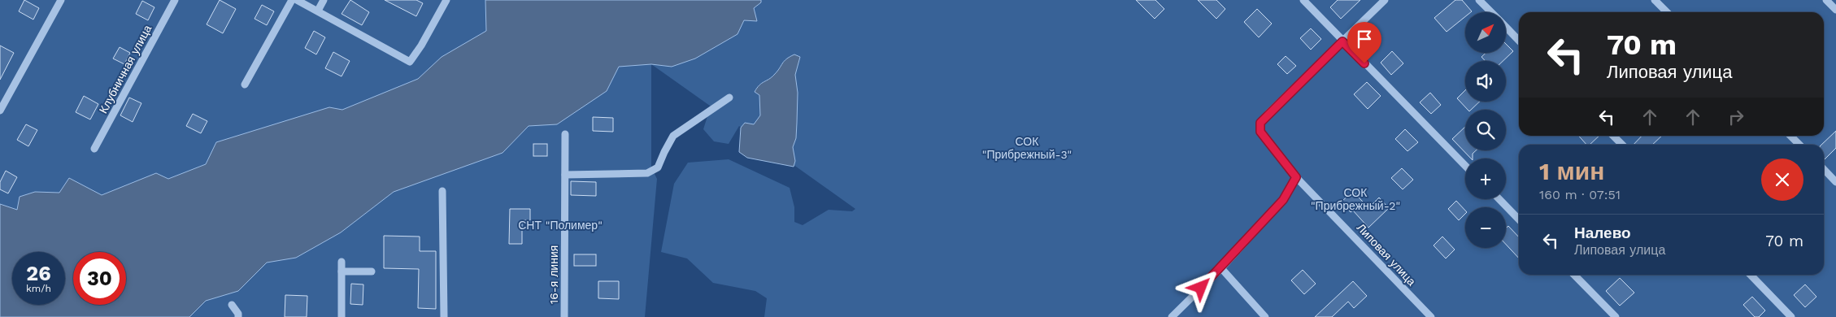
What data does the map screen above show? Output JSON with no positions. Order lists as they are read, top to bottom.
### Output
{
  "streets": {
    "street": ["Клубничная улица", "Липовая улица", "16-я линия"]
  },
  "parks": ["СОК \"Прибрежный-3\"", "СОК \"Прибрежный-2\"", "СНТ \"Полимер\""],
  "north": "top right",
  "page": {
    "map_buttons": ["+", "−"],
    "turn": ["70 m", "Липовая улица"],
    "heading": ["1 мин", "160 m · 07:51"],
    "list": [
      {
        "name": "Налево",
        "note": "Липовая улица",
        "value": "70 m"
      }
    ],
    "speed": "26 km/h",
    "limit": "30"
  }
}
